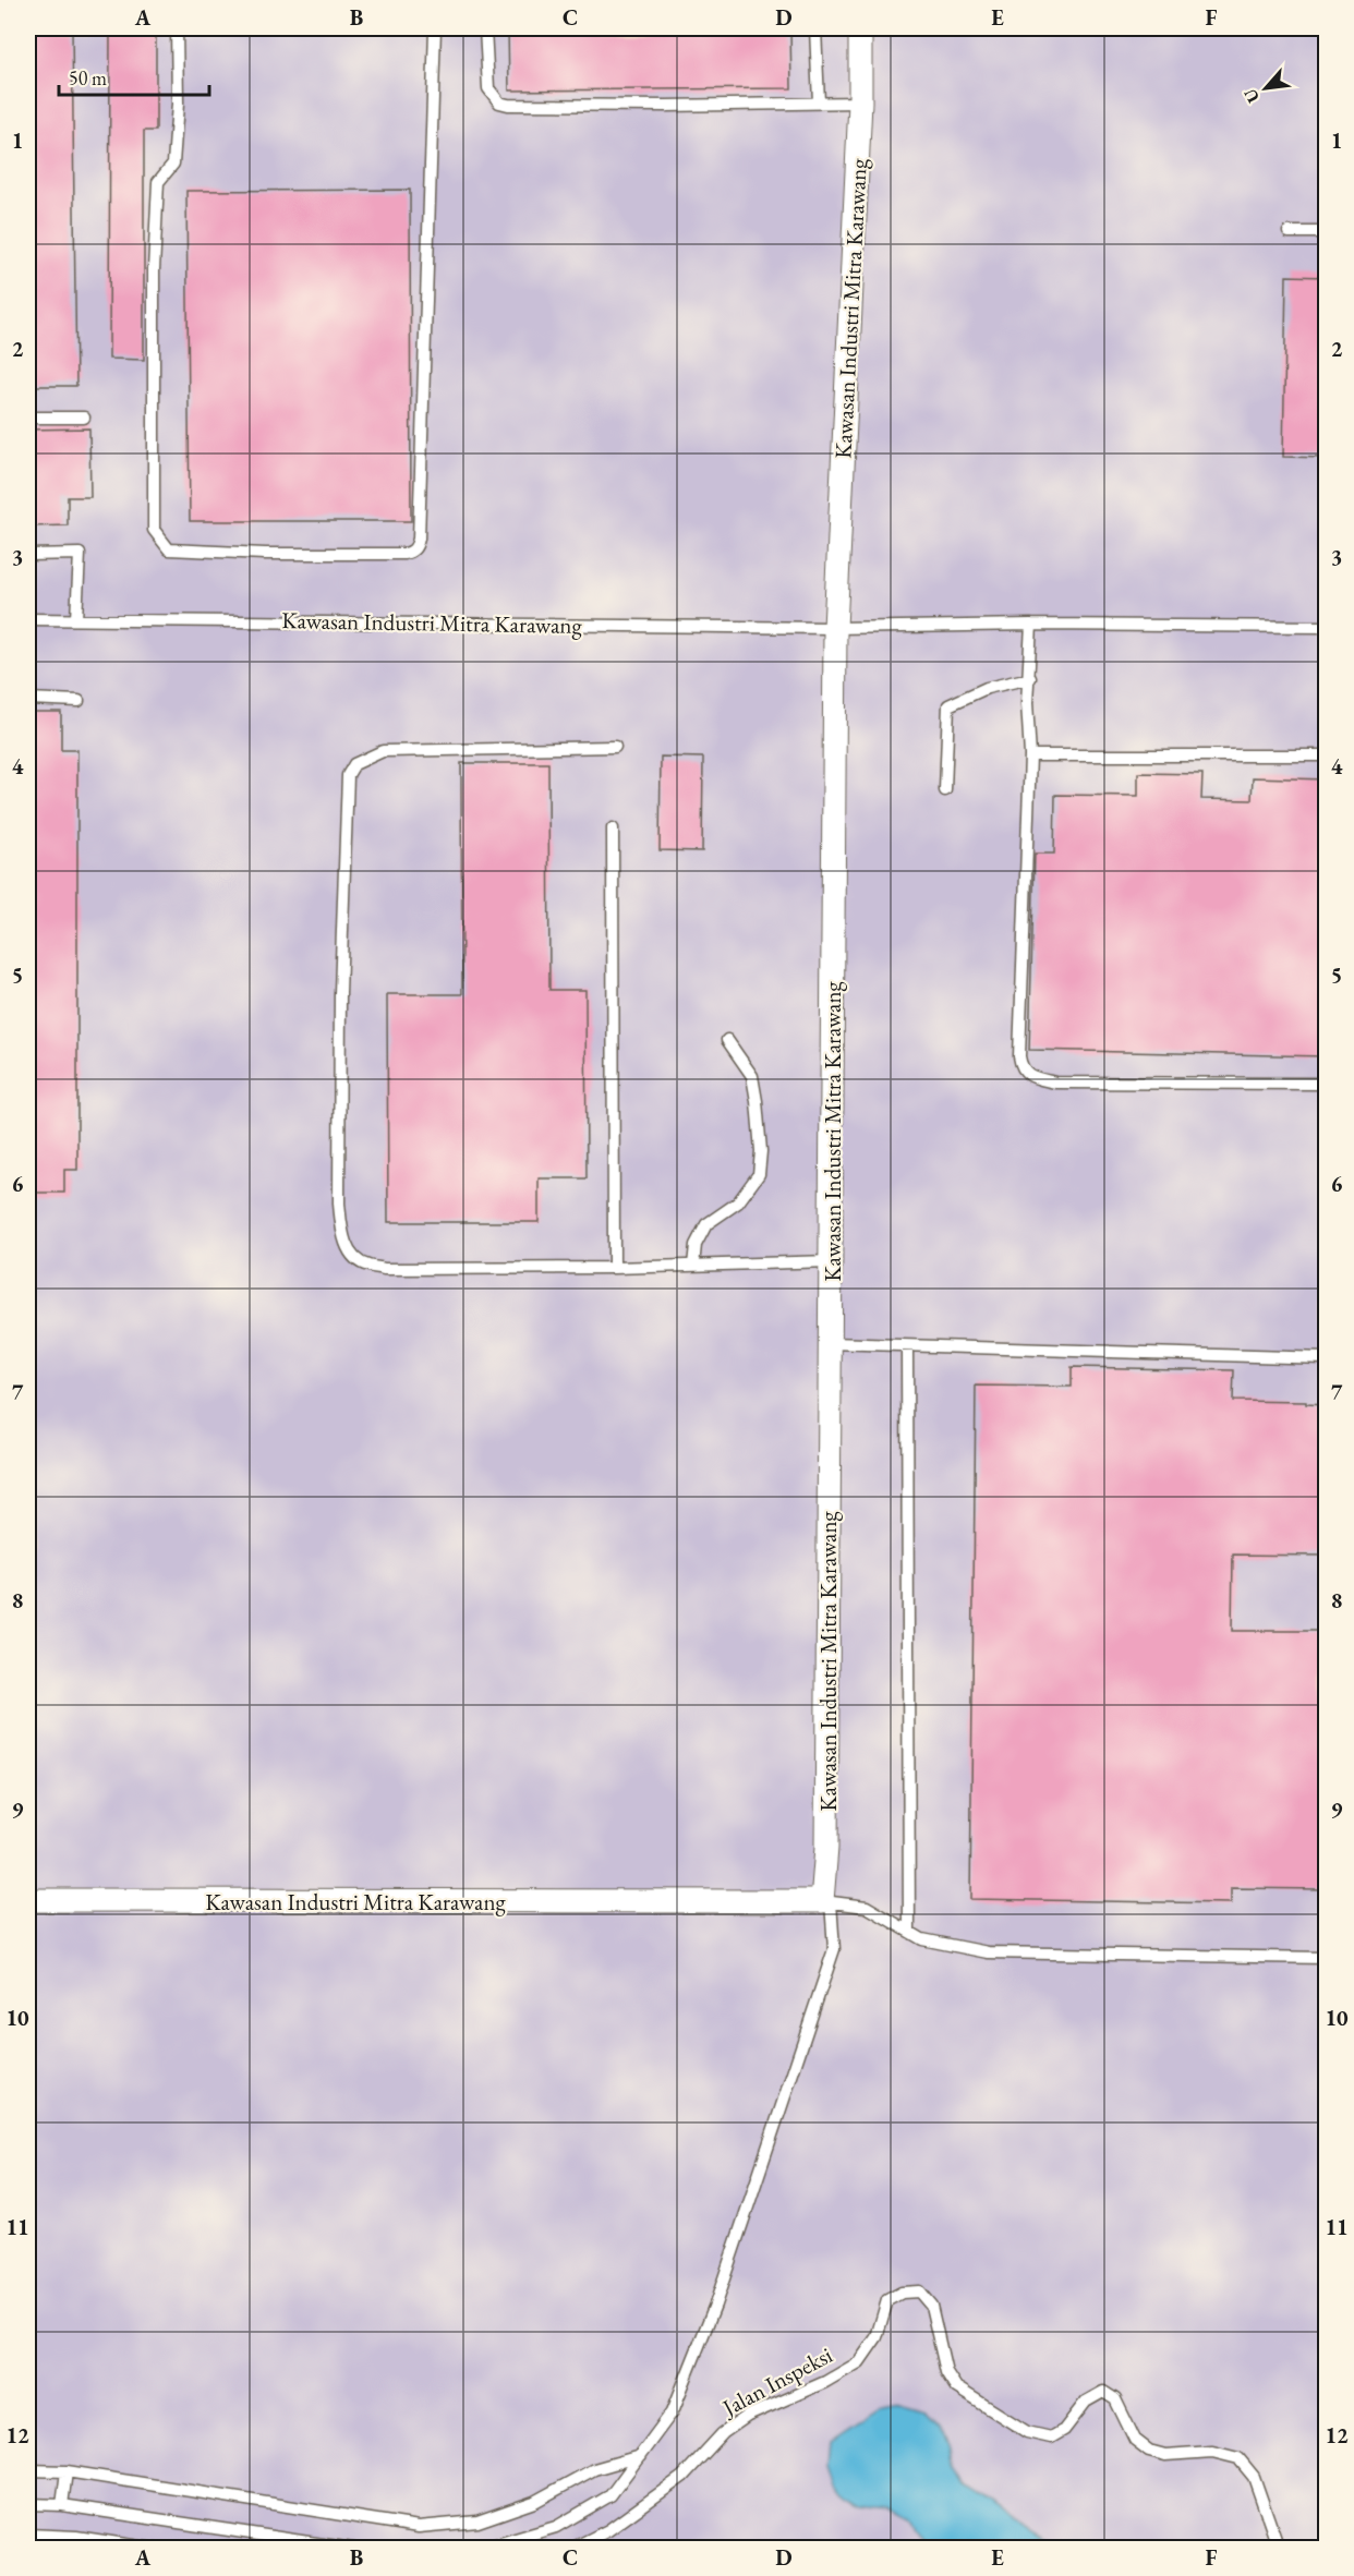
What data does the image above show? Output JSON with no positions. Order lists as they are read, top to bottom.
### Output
{
  "streets": {
    "street": ["Kawasan Industri Mitra Karawang"],
    "lane": ["Jalan Inspeksi"]
  },
  "scale_bar": "50 m",
  "north": "bottom left",
  "grid": {
    "columns": [
      "A",
      "B",
      "C",
      "D",
      "E",
      "F"
    ],
    "rows": [
      "1",
      "2",
      "3",
      "4",
      "5",
      "6",
      "7",
      "8",
      "9",
      "10",
      "11",
      "12"
    ]
  }
}
